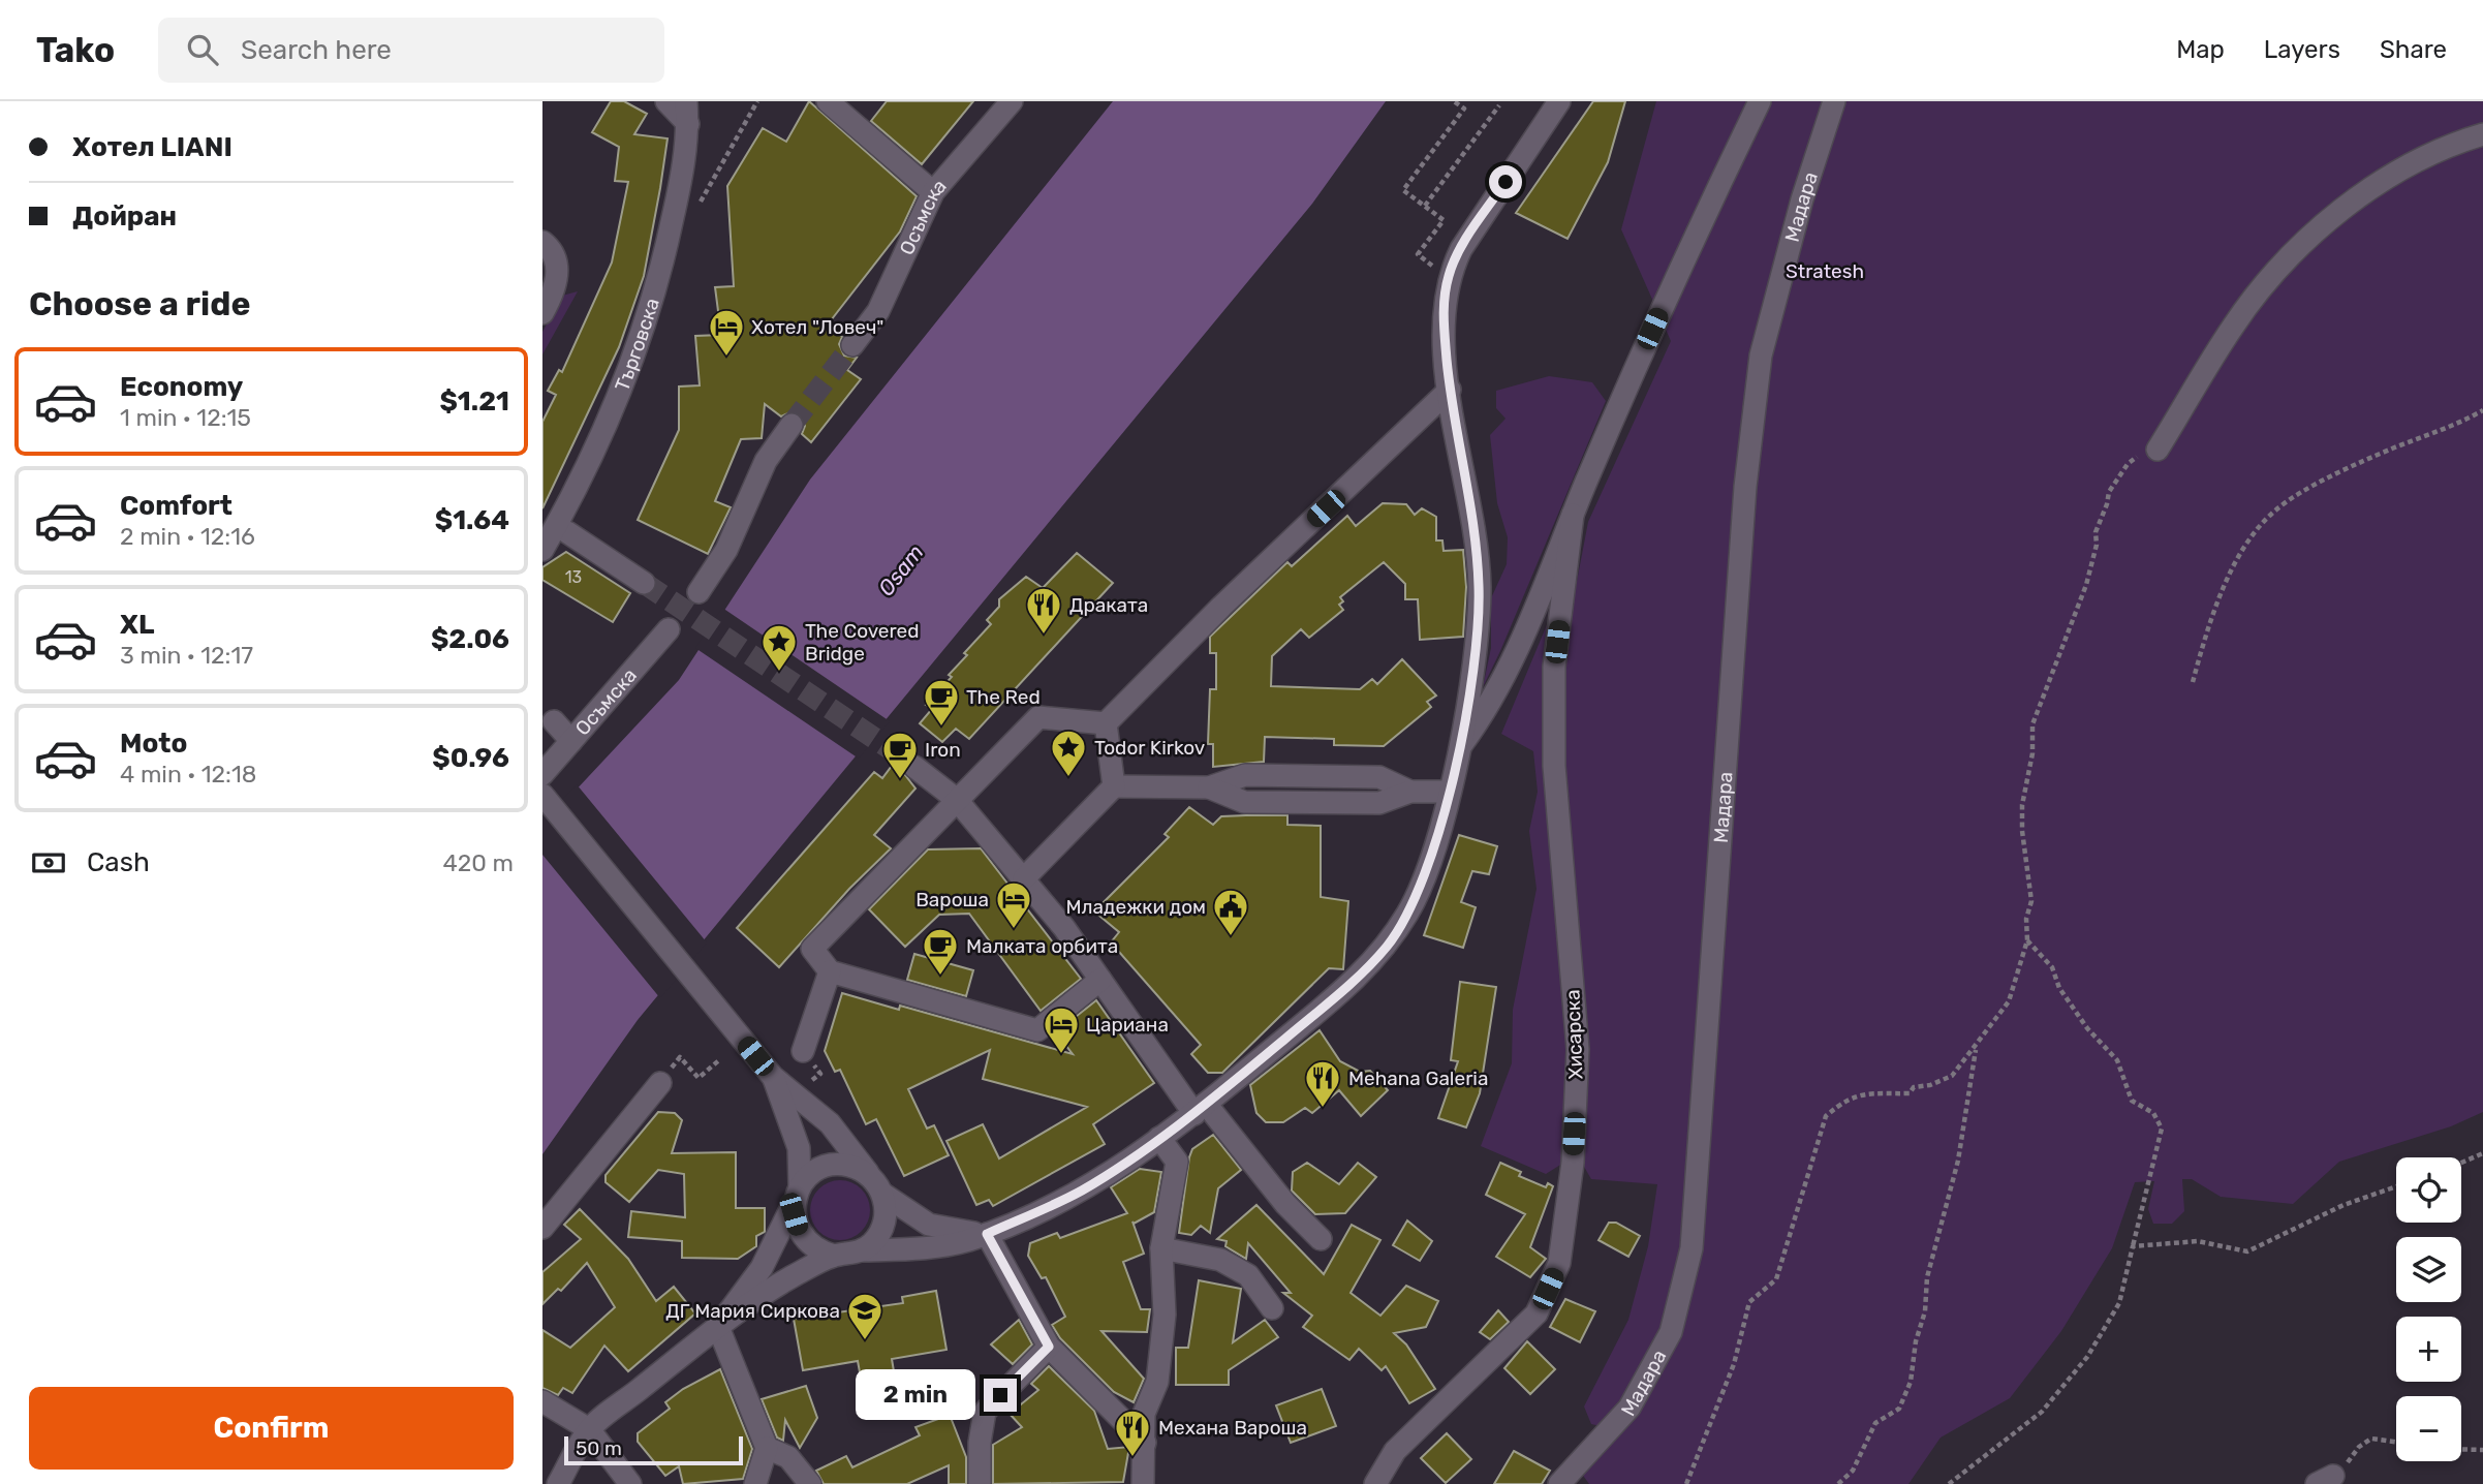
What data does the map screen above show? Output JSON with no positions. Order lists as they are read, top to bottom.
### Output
{
  "streets": {
    "street": [
      "Мадара",
      "Осъмска",
      "Търговска",
      "Хисарска"
    ]
  },
  "water": ["Osam"],
  "parks": ["Stratesh"],
  "places": {
    "hotel": ["Хотел \"Ловеч\"", "Вароша", "Цариана"],
    "restaurant": ["Драката", "Mehana Galeria", "Механа Вароша"],
    "place": ["The Covered Bridge", "Todor Kirkov"],
    "cafe": ["The Red", "Iron", "Малката орбита"],
    "public building": ["Младежки дом"],
    "school or university": ["ДГ Мария Сиркова"]
  },
  "house_numbers": ["13"],
  "scale_bar": "50 m",
  "page": {
    "header": "Tako",
    "search": "Search here",
    "nav": ["Map", "Layers", "Share"],
    "banner": ["Хотел LIANI", "Дойран"],
    "heading": "Choose a ride",
    "list": [
      {
        "name": "Economy",
        "note": "1 min · 12:15",
        "value": "$1.21"
      },
      {
        "name": "Comfort",
        "note": "2 min · 12:16",
        "value": "$1.64"
      },
      {
        "name": "XL",
        "note": "3 min · 12:17",
        "value": "$2.06"
      },
      {
        "name": "Moto",
        "note": "4 min · 12:18",
        "value": "$0.96"
      }
    ],
    "pay": ["Cash", "420 m"],
    "map_buttons": ["+", "−"],
    "bubble": "2 min",
    "buttons": "Confirm",
    "scale": "50 m"
  }
}
